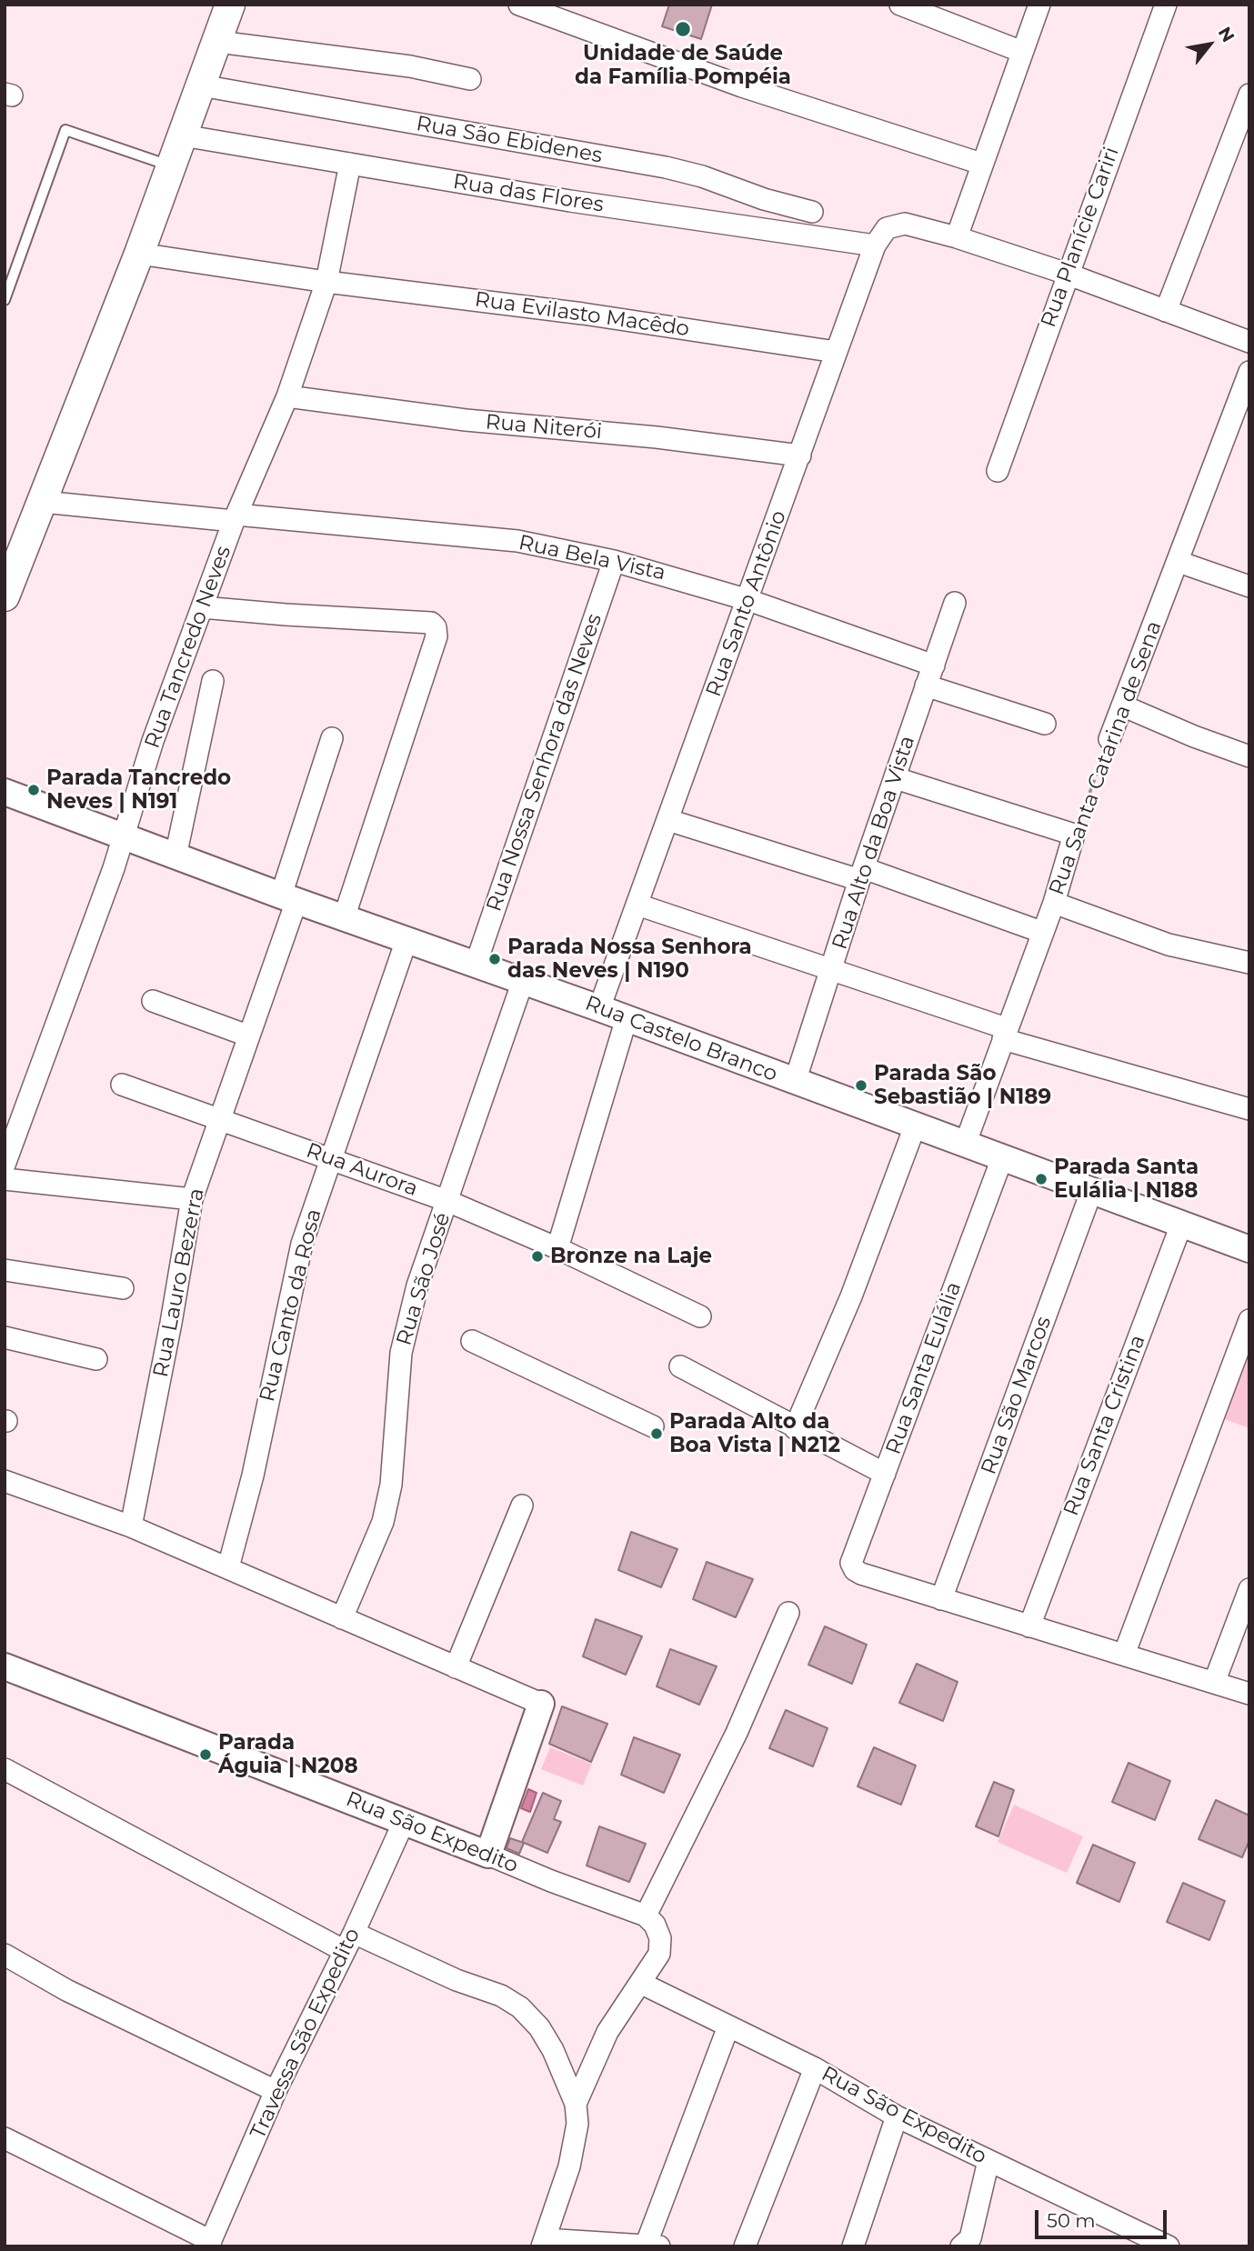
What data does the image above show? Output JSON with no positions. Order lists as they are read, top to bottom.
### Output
{
  "streets": {
    "street": [
      "Rua São Ebidenes",
      "Rua das Flores",
      "Rua Planície Cariri",
      "Rua Evilasto Macêdo",
      "Rua Niterói",
      "Rua Bela Vista",
      "Rua Santo Antônio",
      "Rua Tancredo Neves",
      "Rua Santa Catarina de Sena",
      "Rua Nossa Senhora das Neves",
      "Rua Alto da Boa Vista",
      "Rua Castelo Branco",
      "Rua Aurora",
      "Rua São José",
      "Rua Lauro Bezerra",
      "Rua Canto da Rosa",
      "Rua Santa Eulália",
      "Rua São Marcos",
      "Rua Santa Cristina",
      "Rua São Expedito",
      "Travessa São Expedito"
    ]
  },
  "crossings": [
    ["Rua das Flores", "Rua Santo Antônio"],
    ["Rua das Flores", "Rua Tancredo Neves"],
    ["Rua Evilasto Macêdo", "Rua Santo Antônio"],
    ["Rua Evilasto Macêdo", "Rua Tancredo Neves"],
    ["Rua Niterói", "Rua Santo Antônio"],
    ["Rua Niterói", "Rua Tancredo Neves"],
    ["Rua Bela Vista", "Rua Santo Antônio"],
    ["Rua Bela Vista", "Rua Tancredo Neves"],
    ["Rua Bela Vista", "Rua Nossa Senhora das Neves"],
    ["Rua Bela Vista", "Rua Alto da Boa Vista"],
    ["Rua Santo Antônio", "Rua Castelo Branco"],
    ["Rua Tancredo Neves", "Rua Castelo Branco"],
    ["Rua Santa Catarina de Sena", "Rua Castelo Branco"],
    ["Rua Nossa Senhora das Neves", "Rua Castelo Branco"],
    ["Rua Alto da Boa Vista", "Rua Castelo Branco"],
    ["Rua Castelo Branco", "Rua São José"],
    ["Rua Castelo Branco", "Rua Lauro Bezerra"],
    ["Rua Castelo Branco", "Rua Canto da Rosa"],
    ["Rua Castelo Branco", "Rua Santa Eulália"],
    ["Rua Castelo Branco", "Rua São Marcos"],
    ["Rua Castelo Branco", "Rua Santa Cristina"],
    ["Rua Aurora", "Rua São José"],
    ["Rua Aurora", "Rua Lauro Bezerra"],
    ["Rua Aurora", "Rua Canto da Rosa"],
    ["Rua Santa Eulália", "Rua São Marcos"],
    ["Rua São Expedito", "Travessa São Expedito"]
  ],
  "places": [
    "Unidade de Saúde da Família Pompéia",
    "Parada Tancredo Neves | N191",
    "Parada Nossa Senhora das Neves | N190",
    "Parada São Sebastião | N189",
    "Parada Santa Eulália | N188",
    "Bronze na Laje",
    "Parada Alto da Boa Vista | N212",
    "Parada Águia | N208"
  ],
  "scale_bar": "50 m",
  "north": "top right"
}
